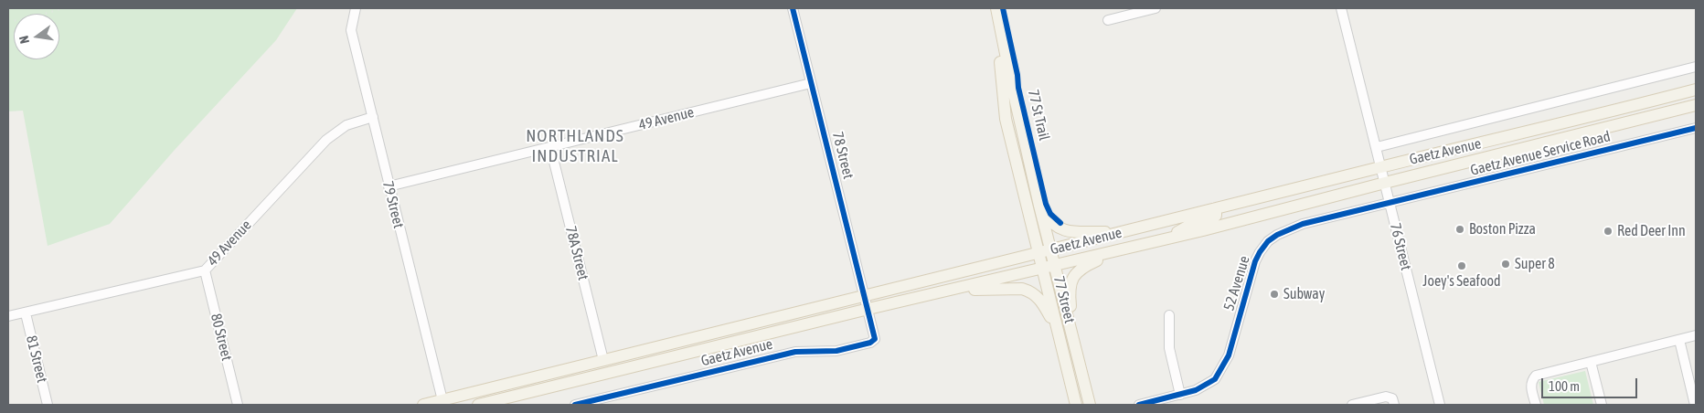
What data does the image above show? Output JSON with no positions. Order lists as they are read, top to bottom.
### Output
{
  "streets": {
    "main road": ["Gaetz Avenue", "77 Street"],
    "street": [
      "49 Avenue",
      "Gaetz Avenue Service Road",
      "78 Street",
      "79 Street",
      "76 Street",
      "78A Street",
      "52 Avenue",
      "80 Street",
      "81 Street"
    ],
    "cycle path": ["77 St Trail"]
  },
  "crossings": [
    ["49 Avenue", "78 Street"],
    ["49 Avenue", "79 Street"],
    ["49 Avenue", "78A Street"],
    ["49 Avenue", "80 Street"],
    ["49 Avenue", "81 Street"],
    ["Gaetz Avenue", "78 Street"],
    ["Gaetz Avenue", "79 Street"],
    ["Gaetz Avenue", "76 Street"],
    ["Gaetz Avenue", "78A Street"],
    ["Gaetz Avenue", "77 Street"],
    ["Gaetz Avenue Service Road", "76 Street"],
    ["Gaetz Avenue Service Road", "52 Avenue"],
    ["76 Street", "52 Avenue"]
  ],
  "districts": ["NORTHLANDS INDUSTRIAL"],
  "places": [
    "Boston Pizza",
    "Red Deer Inn",
    "Super 8",
    "Joey's Seafood",
    "Subway"
  ],
  "scale_bar": "100 m",
  "north": "left"
}
